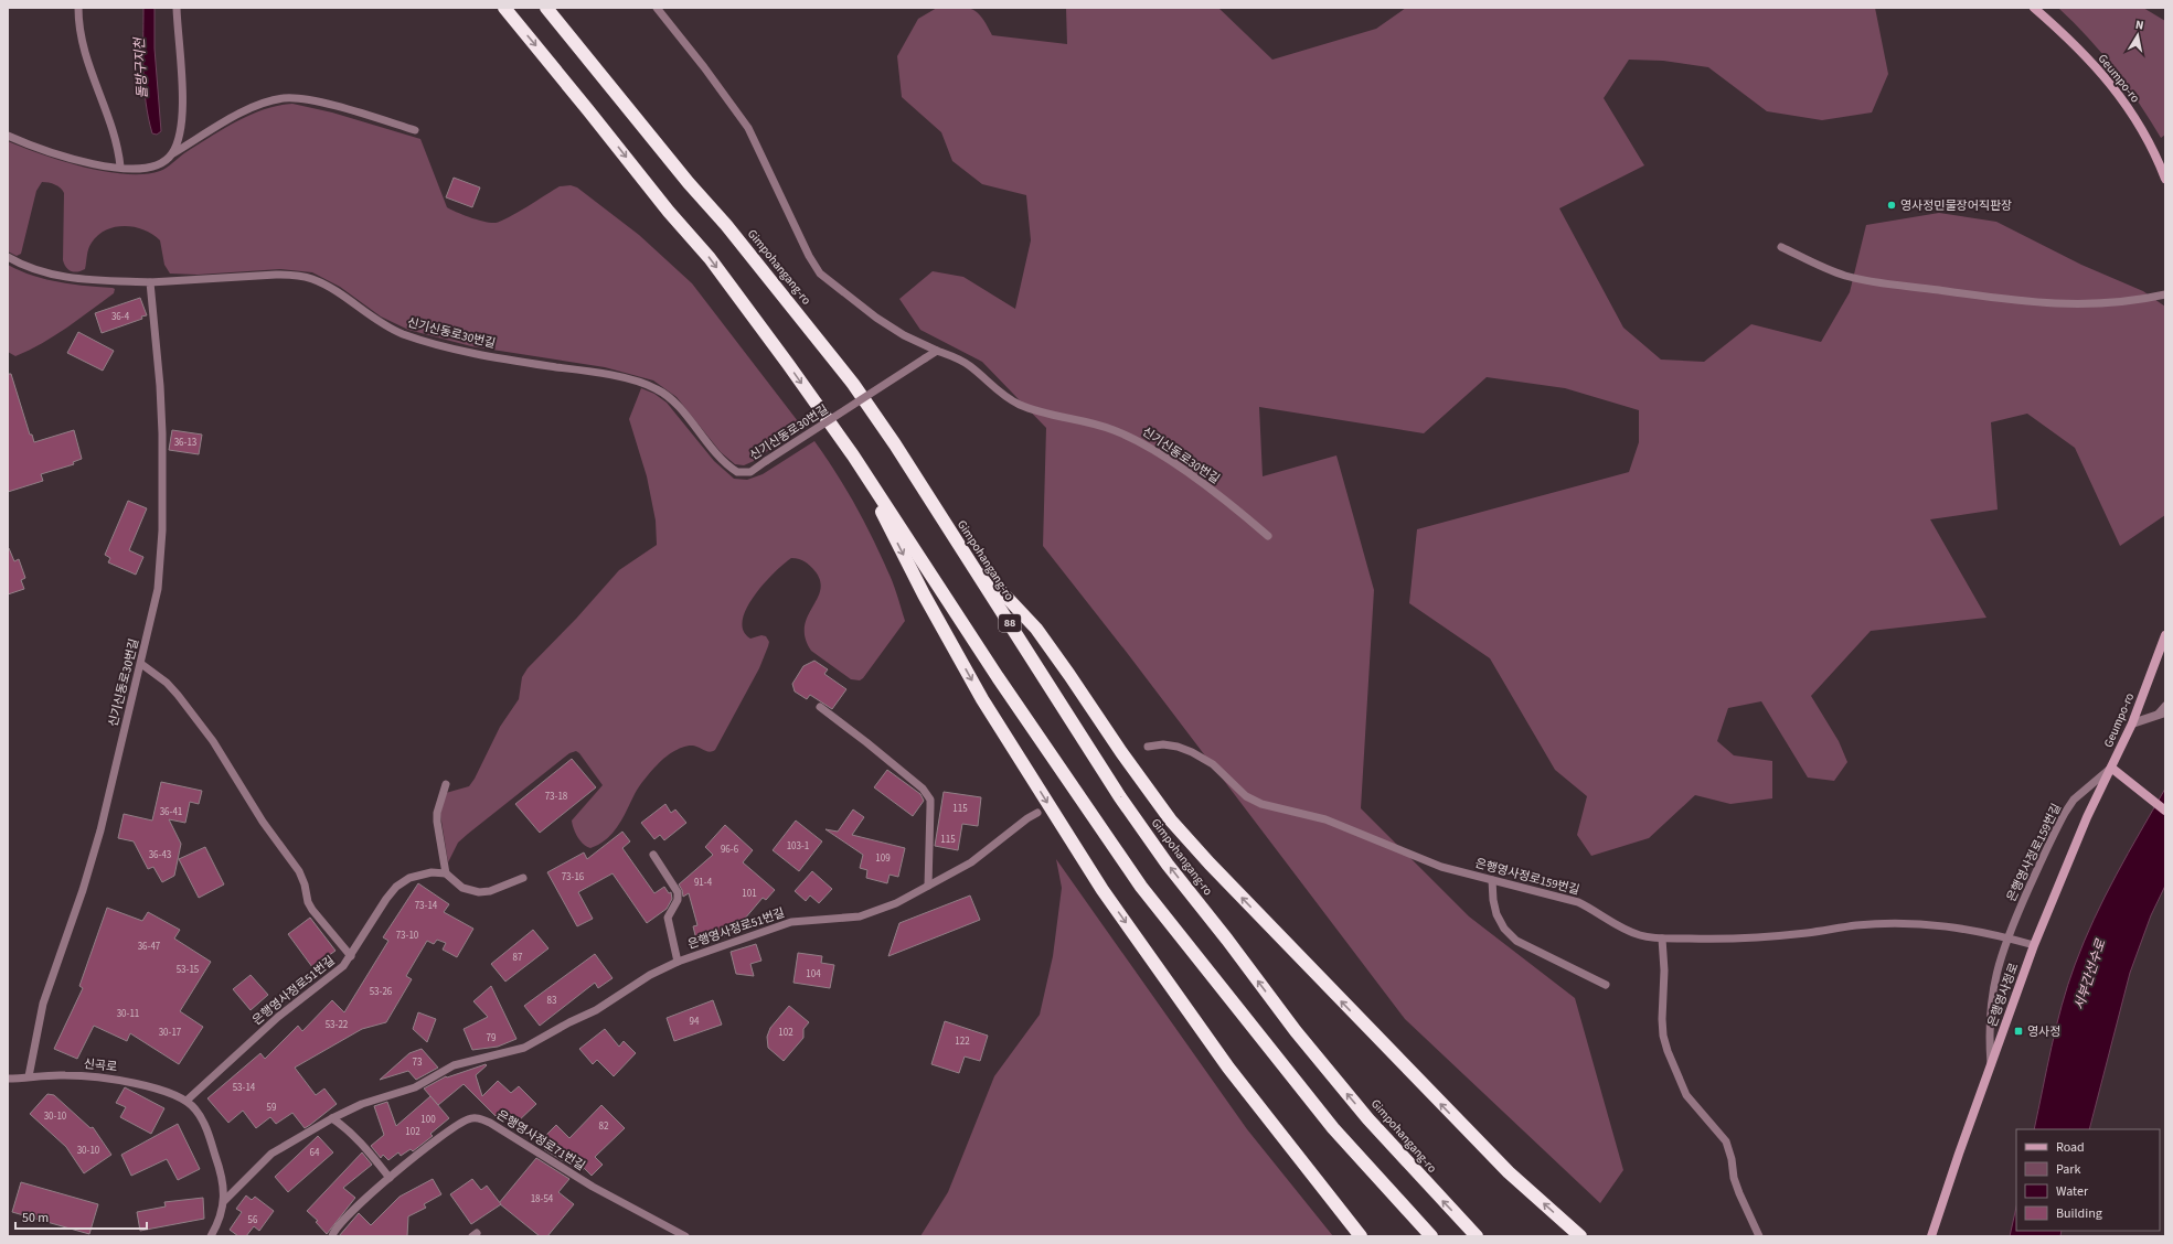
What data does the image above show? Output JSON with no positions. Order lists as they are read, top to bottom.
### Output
{
  "streets": {
    "highway": ["Gimpohangang-ro", "88"],
    "street": ["Geumpo-ro", "은행영사정로"],
    "lane": [
      "신기신동로30번길",
      "은행영사정로159번길",
      "은행영사정로51번길",
      "신곡로",
      "은행영사정로71번길"
    ]
  },
  "crossings": [
    ["Geumpo-ro", "은행영사정로159번길"],
    ["Geumpo-ro", "은행영사정로"],
    ["신기신동로30번길", "신곡로"],
    ["은행영사정로159번길", "은행영사정로"],
    ["은행영사정로51번길", "신곡로"]
  ],
  "water": ["돌방구지천", "서부간선수로"],
  "places": {
    "other": ["영사정민물장어직판장"],
    "transit": ["영사정"]
  },
  "house_numbers": [
    "36-4",
    "36-13",
    "73-18",
    "115",
    "36-41",
    "115",
    "103-1",
    "96-6",
    "36-43",
    "109",
    "73-16",
    "91-4",
    "101",
    "73-14",
    "73-10",
    "36-47",
    "87",
    "53-15",
    "104",
    "53-26",
    "83",
    "30-11",
    "94",
    "53-22",
    "30-17",
    "102",
    "79",
    "122",
    "73",
    "53-14",
    "59",
    "30-10",
    "100",
    "82",
    "102",
    "30-10",
    "64",
    "18-54",
    "56"
  ],
  "legend": [
    "Road",
    "Park",
    "Water",
    "Building"
  ],
  "scale_bar": "50 m",
  "north": "top"
}
